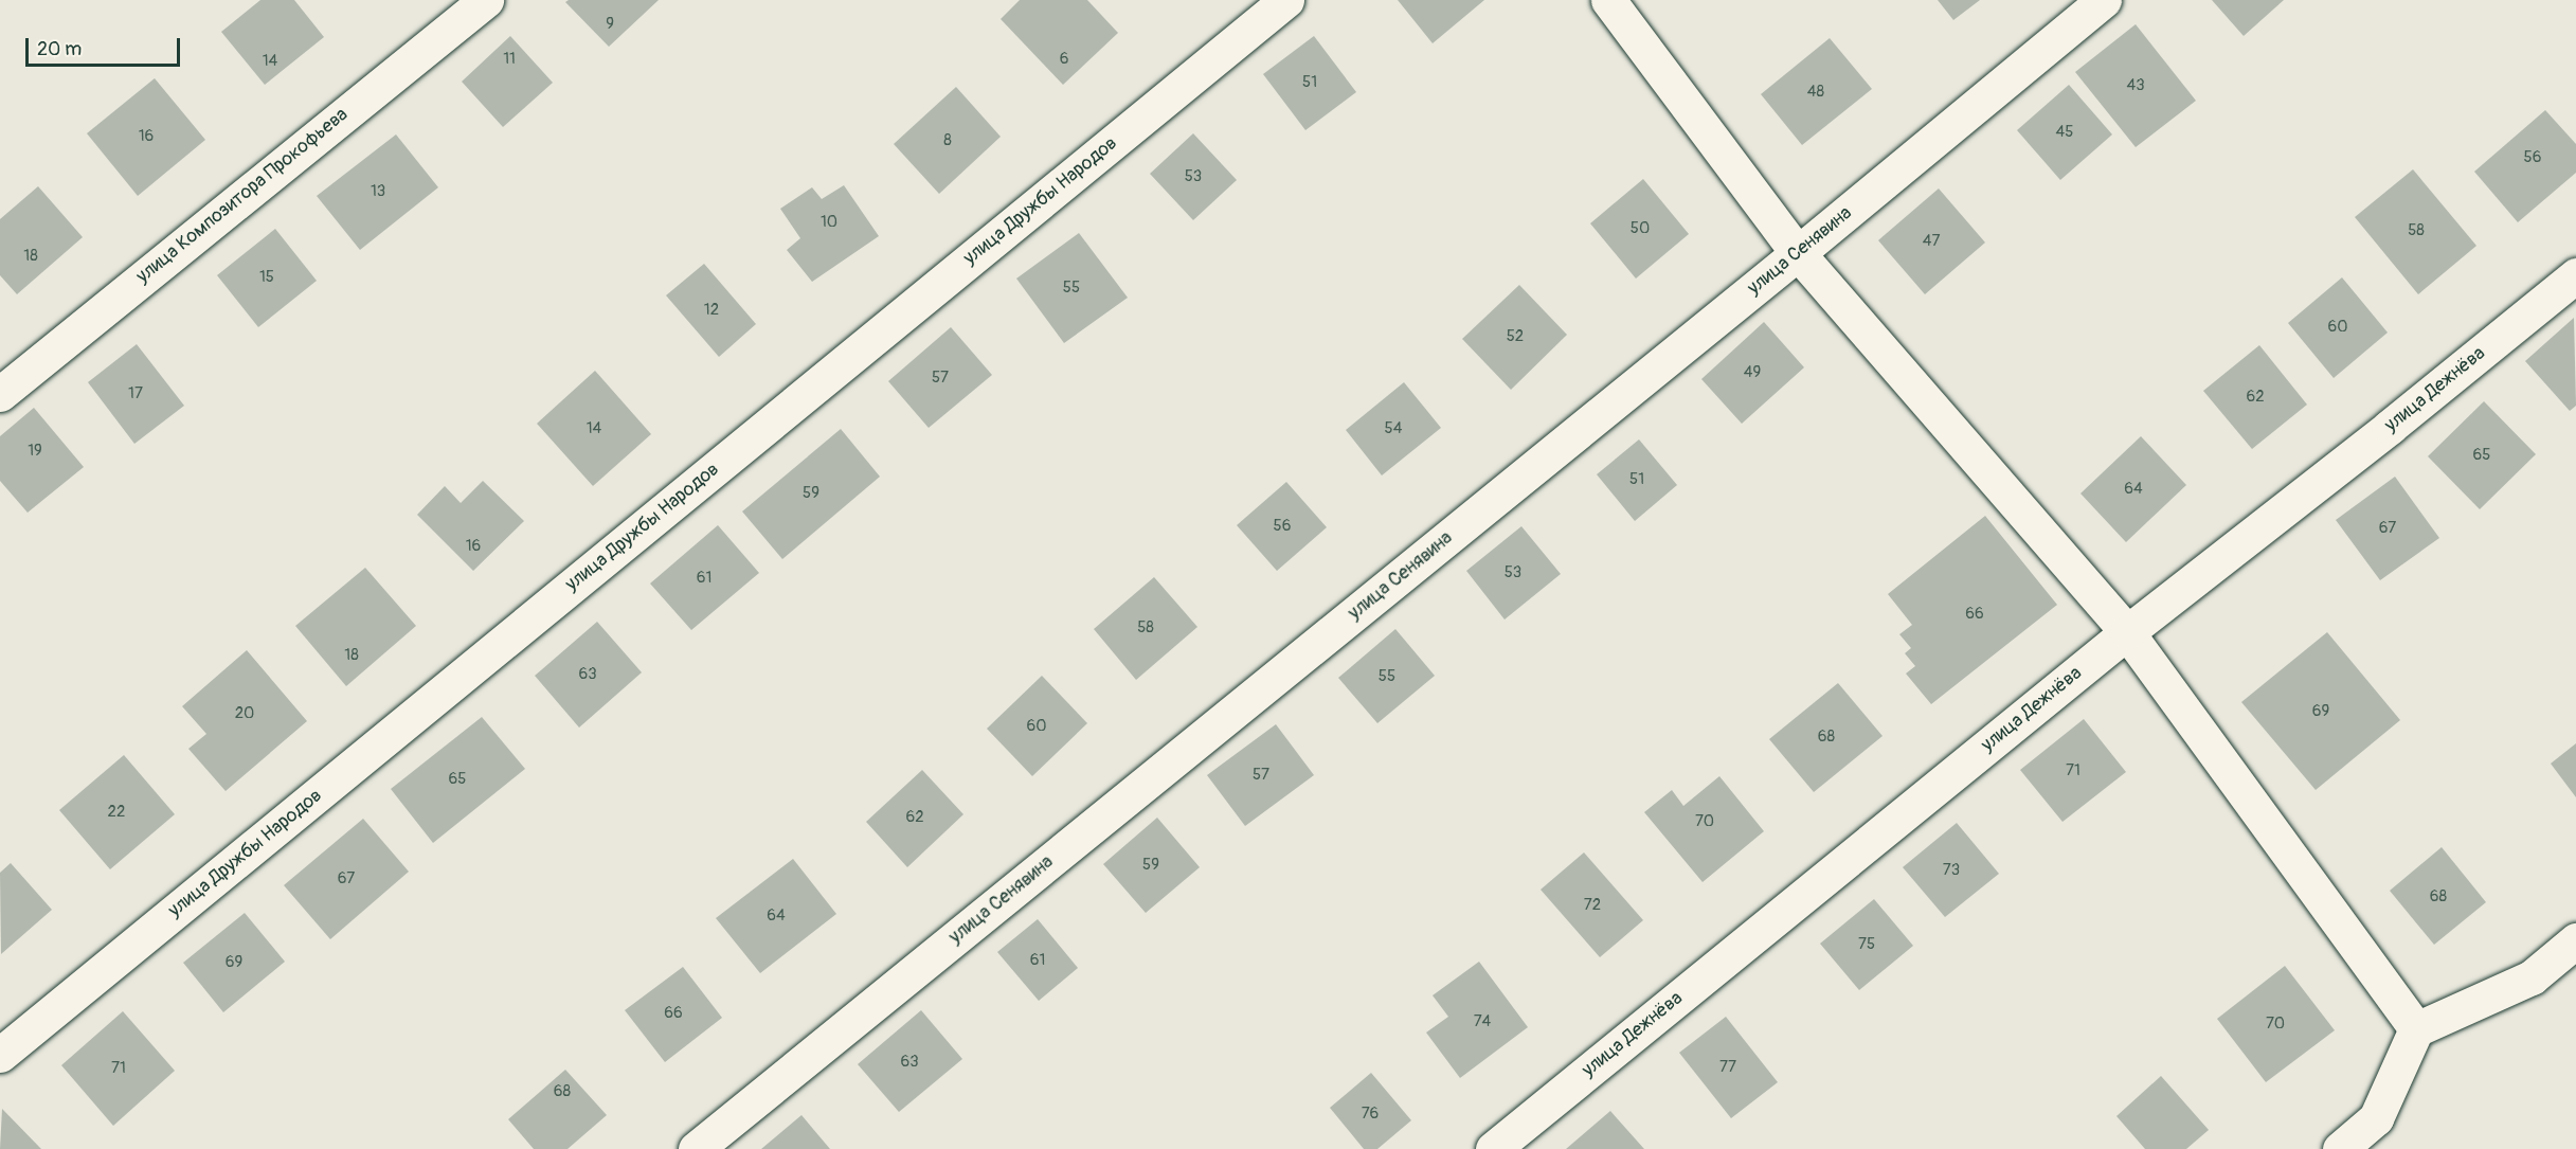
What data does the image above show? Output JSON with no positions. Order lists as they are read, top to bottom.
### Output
{
  "streets": {
    "street": [
      "улица Композитора Прокофьева",
      "улица Дружбы Народов",
      "улица Сенявина",
      "улица Дежнёва"
    ]
  },
  "house_numbers": [
    "9",
    "11",
    "6",
    "14",
    "51",
    "43",
    "48",
    "45",
    "16",
    "8",
    "56",
    "53",
    "13",
    "10",
    "50",
    "58",
    "47",
    "18",
    "15",
    "55",
    "12",
    "60",
    "52",
    "49",
    "57",
    "17",
    "62",
    "14",
    "54",
    "19",
    "65",
    "51",
    "64",
    "59",
    "56",
    "67",
    "16",
    "53",
    "61",
    "66",
    "58",
    "18",
    "63",
    "55",
    "69",
    "20",
    "60",
    "68",
    "71",
    "57",
    "65",
    "22",
    "62",
    "70",
    "59",
    "73",
    "67",
    "68",
    "72",
    "64",
    "75",
    "61",
    "69",
    "66",
    "74",
    "70",
    "63",
    "77",
    "71",
    "68",
    "76"
  ],
  "scale_bar": "20 m"
}
